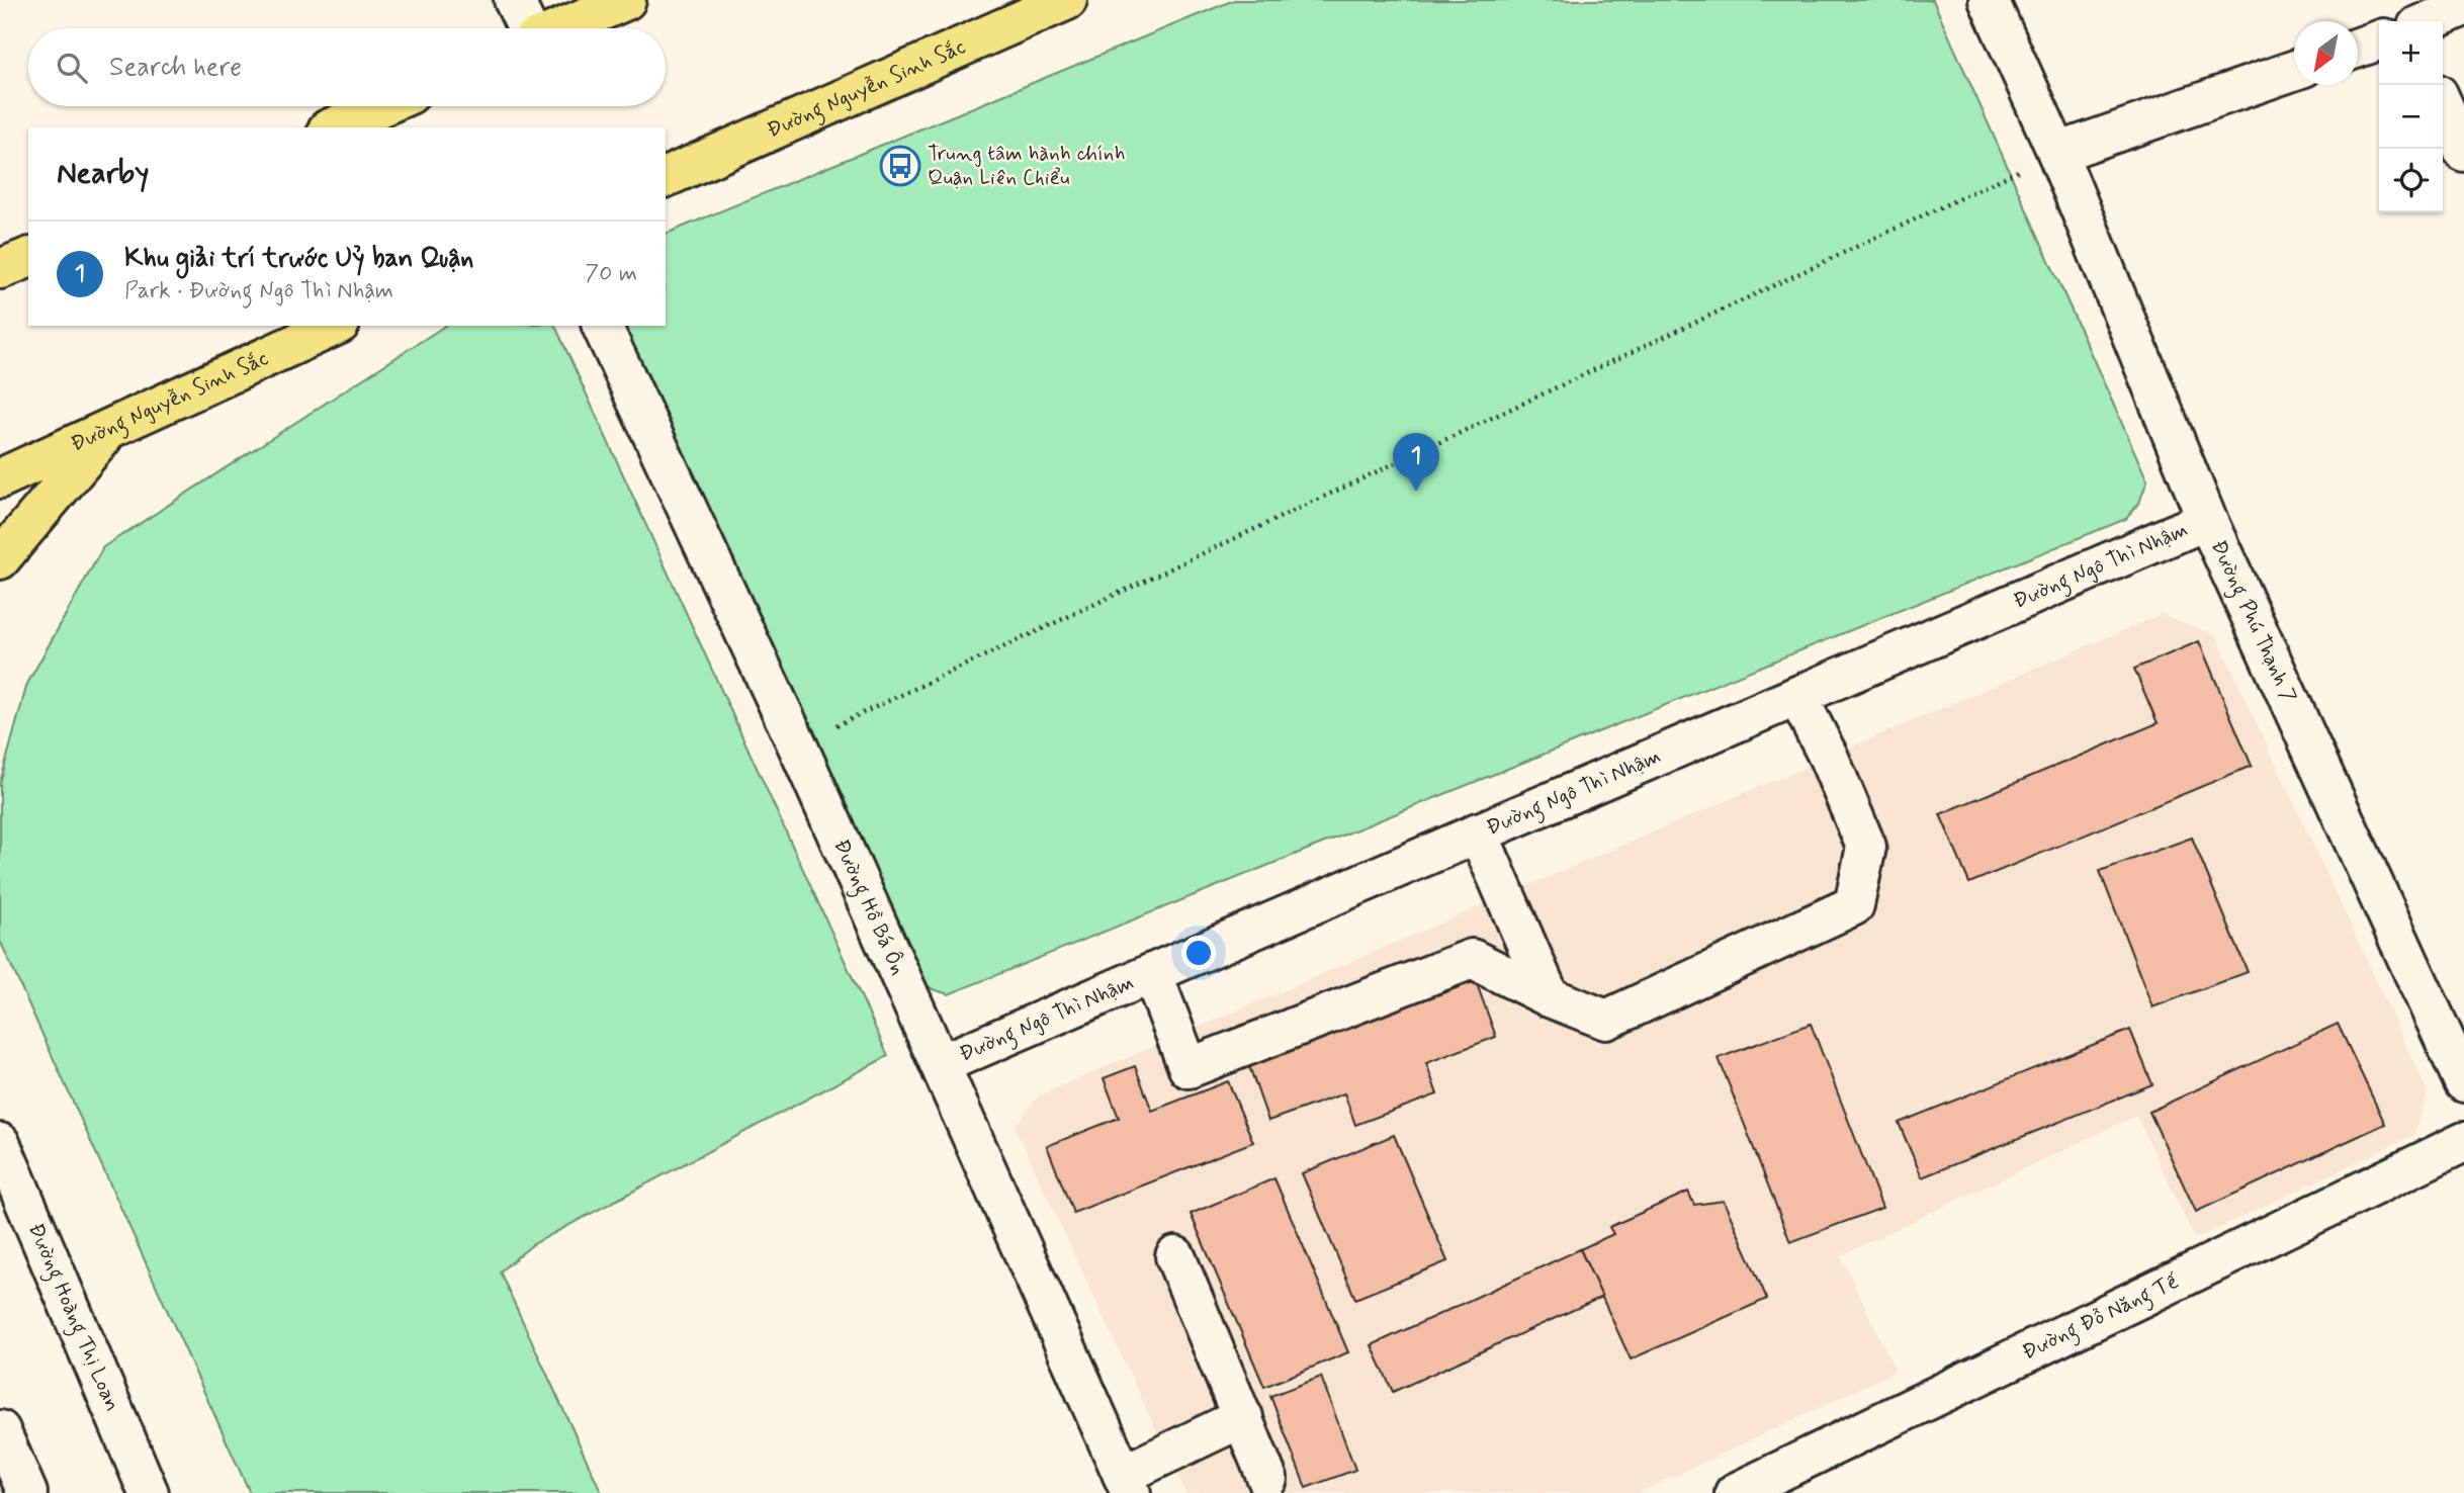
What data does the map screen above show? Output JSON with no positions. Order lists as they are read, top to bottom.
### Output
{
  "streets": {
    "main road": ["Đường Nguyễn Sinh Sắc"],
    "street": [
      "Đường Ngô Thì Nhậm",
      "Đường Phú Thạnh 7",
      "Đường Hồ Bá Ôn",
      "Đường Hoàng Thị Loan",
      "Đường Đỗ Năng Tế"
    ]
  },
  "crossings": [
    ["Đường Ngô Thì Nhậm", "Đường Phú Thạnh 7"],
    ["Đường Ngô Thì Nhậm", "Đường Hồ Bá Ôn"]
  ],
  "places": {
    "bus stop": ["Trung tâm hành chính Quận Liên Chiểu"]
  },
  "north": "bottom left",
  "page": {
    "map_buttons": ["+", "−"],
    "search": "Search here",
    "heading": "Nearby",
    "list": [
      {
        "mark": "1",
        "name": "Khu giải trí trước Uỷ ban Quận",
        "note": "Park · Đường Ngô Thì Nhậm",
        "value": "70 m"
      }
    ],
    "pins": "1"
  }
}
